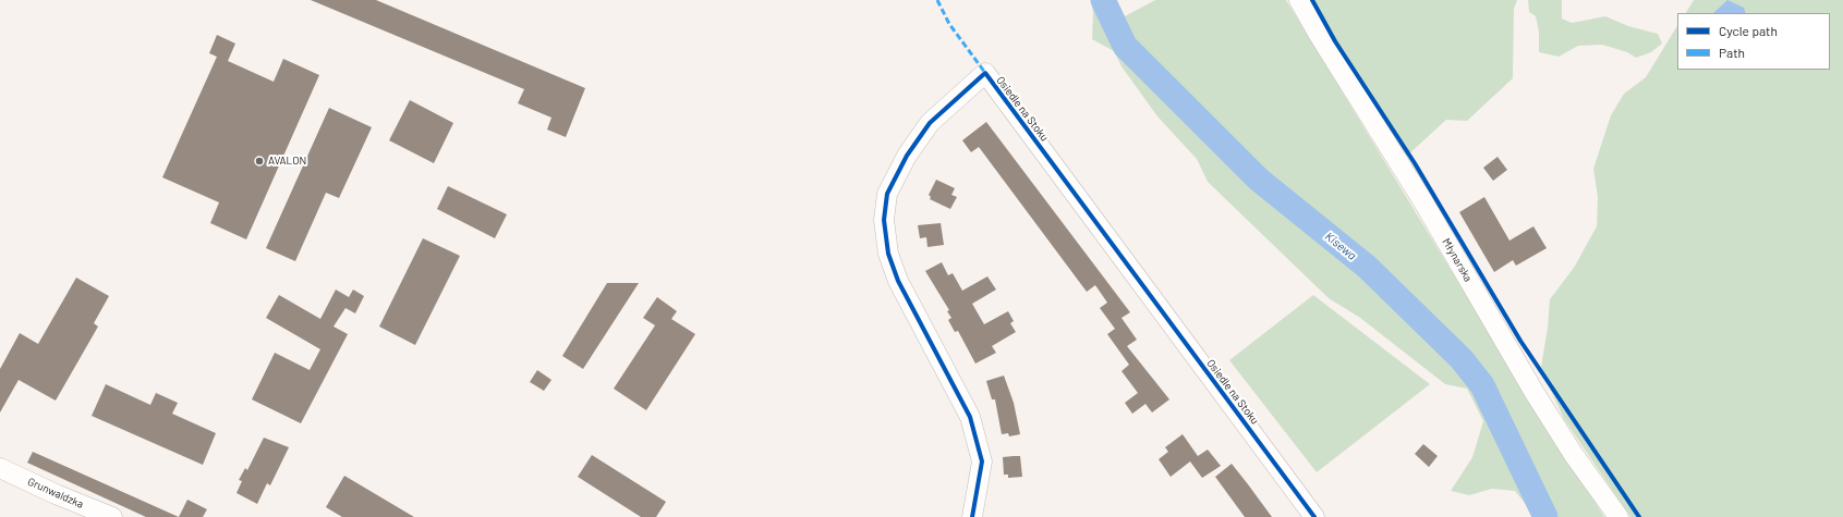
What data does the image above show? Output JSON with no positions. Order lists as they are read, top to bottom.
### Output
{
  "streets": {
    "street": ["Osiedle na Stoku", "Młynarska", "Grunwaldzka"]
  },
  "water": ["Kisewa"],
  "places": ["AVALON"],
  "legend": ["Cycle path", "Path"]
}
